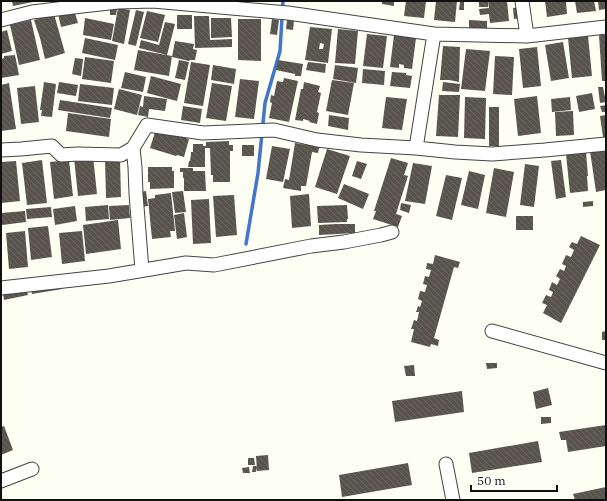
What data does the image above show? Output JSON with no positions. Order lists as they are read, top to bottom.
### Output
{
  "scale_bar": "50 m"
}
